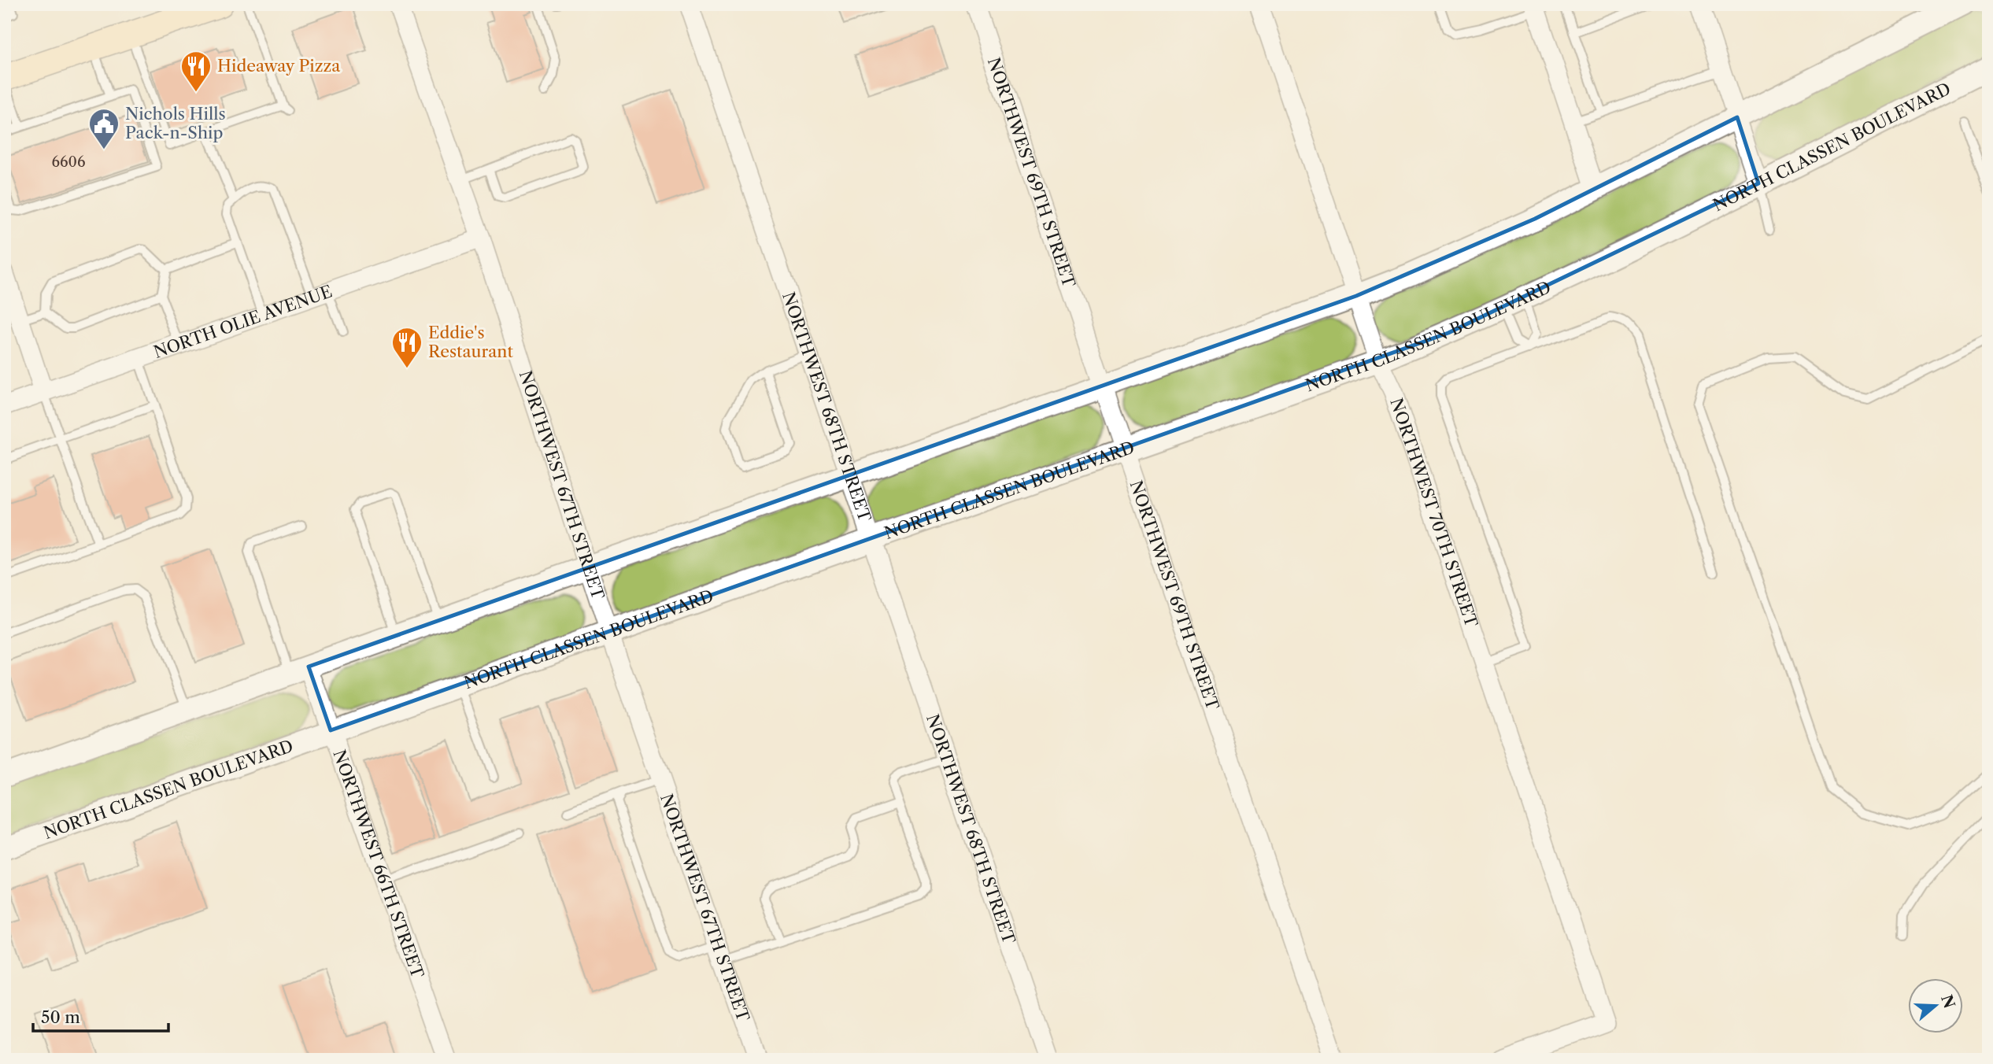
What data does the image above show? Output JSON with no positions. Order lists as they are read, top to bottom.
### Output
{
  "streets": {
    "street": [
      "NORTH CLASSEN BOULEVARD",
      "NORTHWEST 69TH STREET",
      "NORTH OLIE AVENUE",
      "NORTHWEST 68TH STREET",
      "NORTHWEST 67TH STREET",
      "NORTHWEST 70TH STREET",
      "NORTHWEST 66TH STREET"
    ]
  },
  "crossings": [
    ["NORTH CLASSEN BOULEVARD", "NORTHWEST 69TH STREET"],
    ["NORTH CLASSEN BOULEVARD", "NORTHWEST 68TH STREET"],
    ["NORTH CLASSEN BOULEVARD", "NORTHWEST 67TH STREET"],
    ["NORTH CLASSEN BOULEVARD", "NORTHWEST 70TH STREET"],
    ["NORTH CLASSEN BOULEVARD", "NORTHWEST 66TH STREET"],
    ["NORTH OLIE AVENUE", "NORTHWEST 67TH STREET"]
  ],
  "places": {
    "restaurant": ["Hideaway Pizza", "Eddie's Restaurant"],
    "public building": ["Nichols Hills Pack-n-Ship"]
  },
  "house_numbers": ["6606"],
  "scale_bar": "50 m",
  "north": "right"
}
